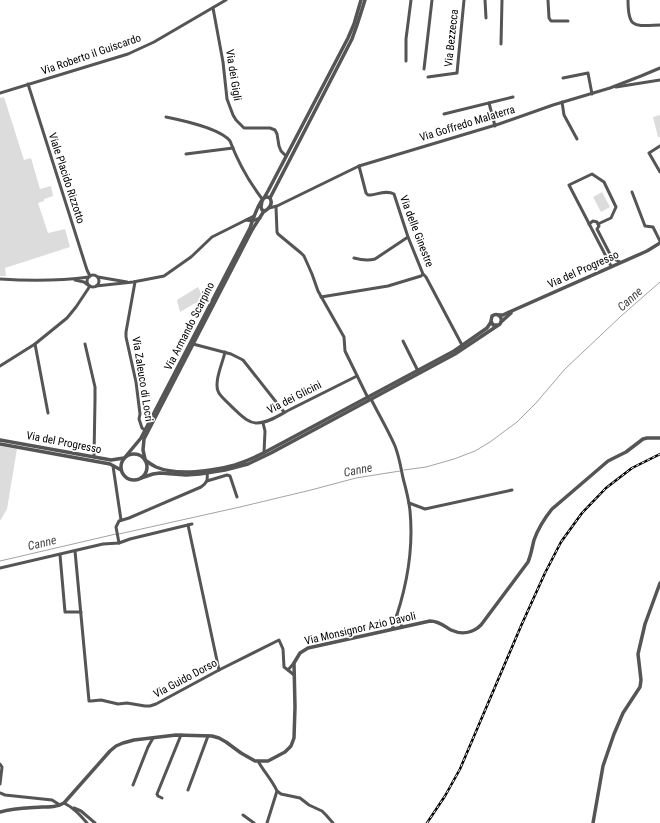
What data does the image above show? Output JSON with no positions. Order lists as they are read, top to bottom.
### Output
{
  "streets": {
    "street": [
      "Via Bezzecca",
      "Via Roberto il Guiscardo",
      "Via dei Gigli",
      "Via Goffredo Malaterra",
      "Viale Placido Rizzotto",
      "Via delle Ginestre",
      "Via del Progresso",
      "Via Armando Scarpino",
      "Via Zaleuco di Locri",
      "Via dei Glicini",
      "Via Monsignor Azio Davoli",
      "Via Guido Dorso"
    ]
  },
  "crossings": [
    ["Via Roberto il Guiscardo", "Via dei Gigli"],
    ["Via Roberto il Guiscardo", "Viale Placido Rizzotto"],
    ["Via dei Gigli", "Via Armando Scarpino"],
    ["Via Goffredo Malaterra", "Via delle Ginestre"],
    ["Via del Progresso", "Via Armando Scarpino"],
    ["Via Armando Scarpino", "Via Zaleuco di Locri"]
  ],
  "water": ["Canne"]
}
